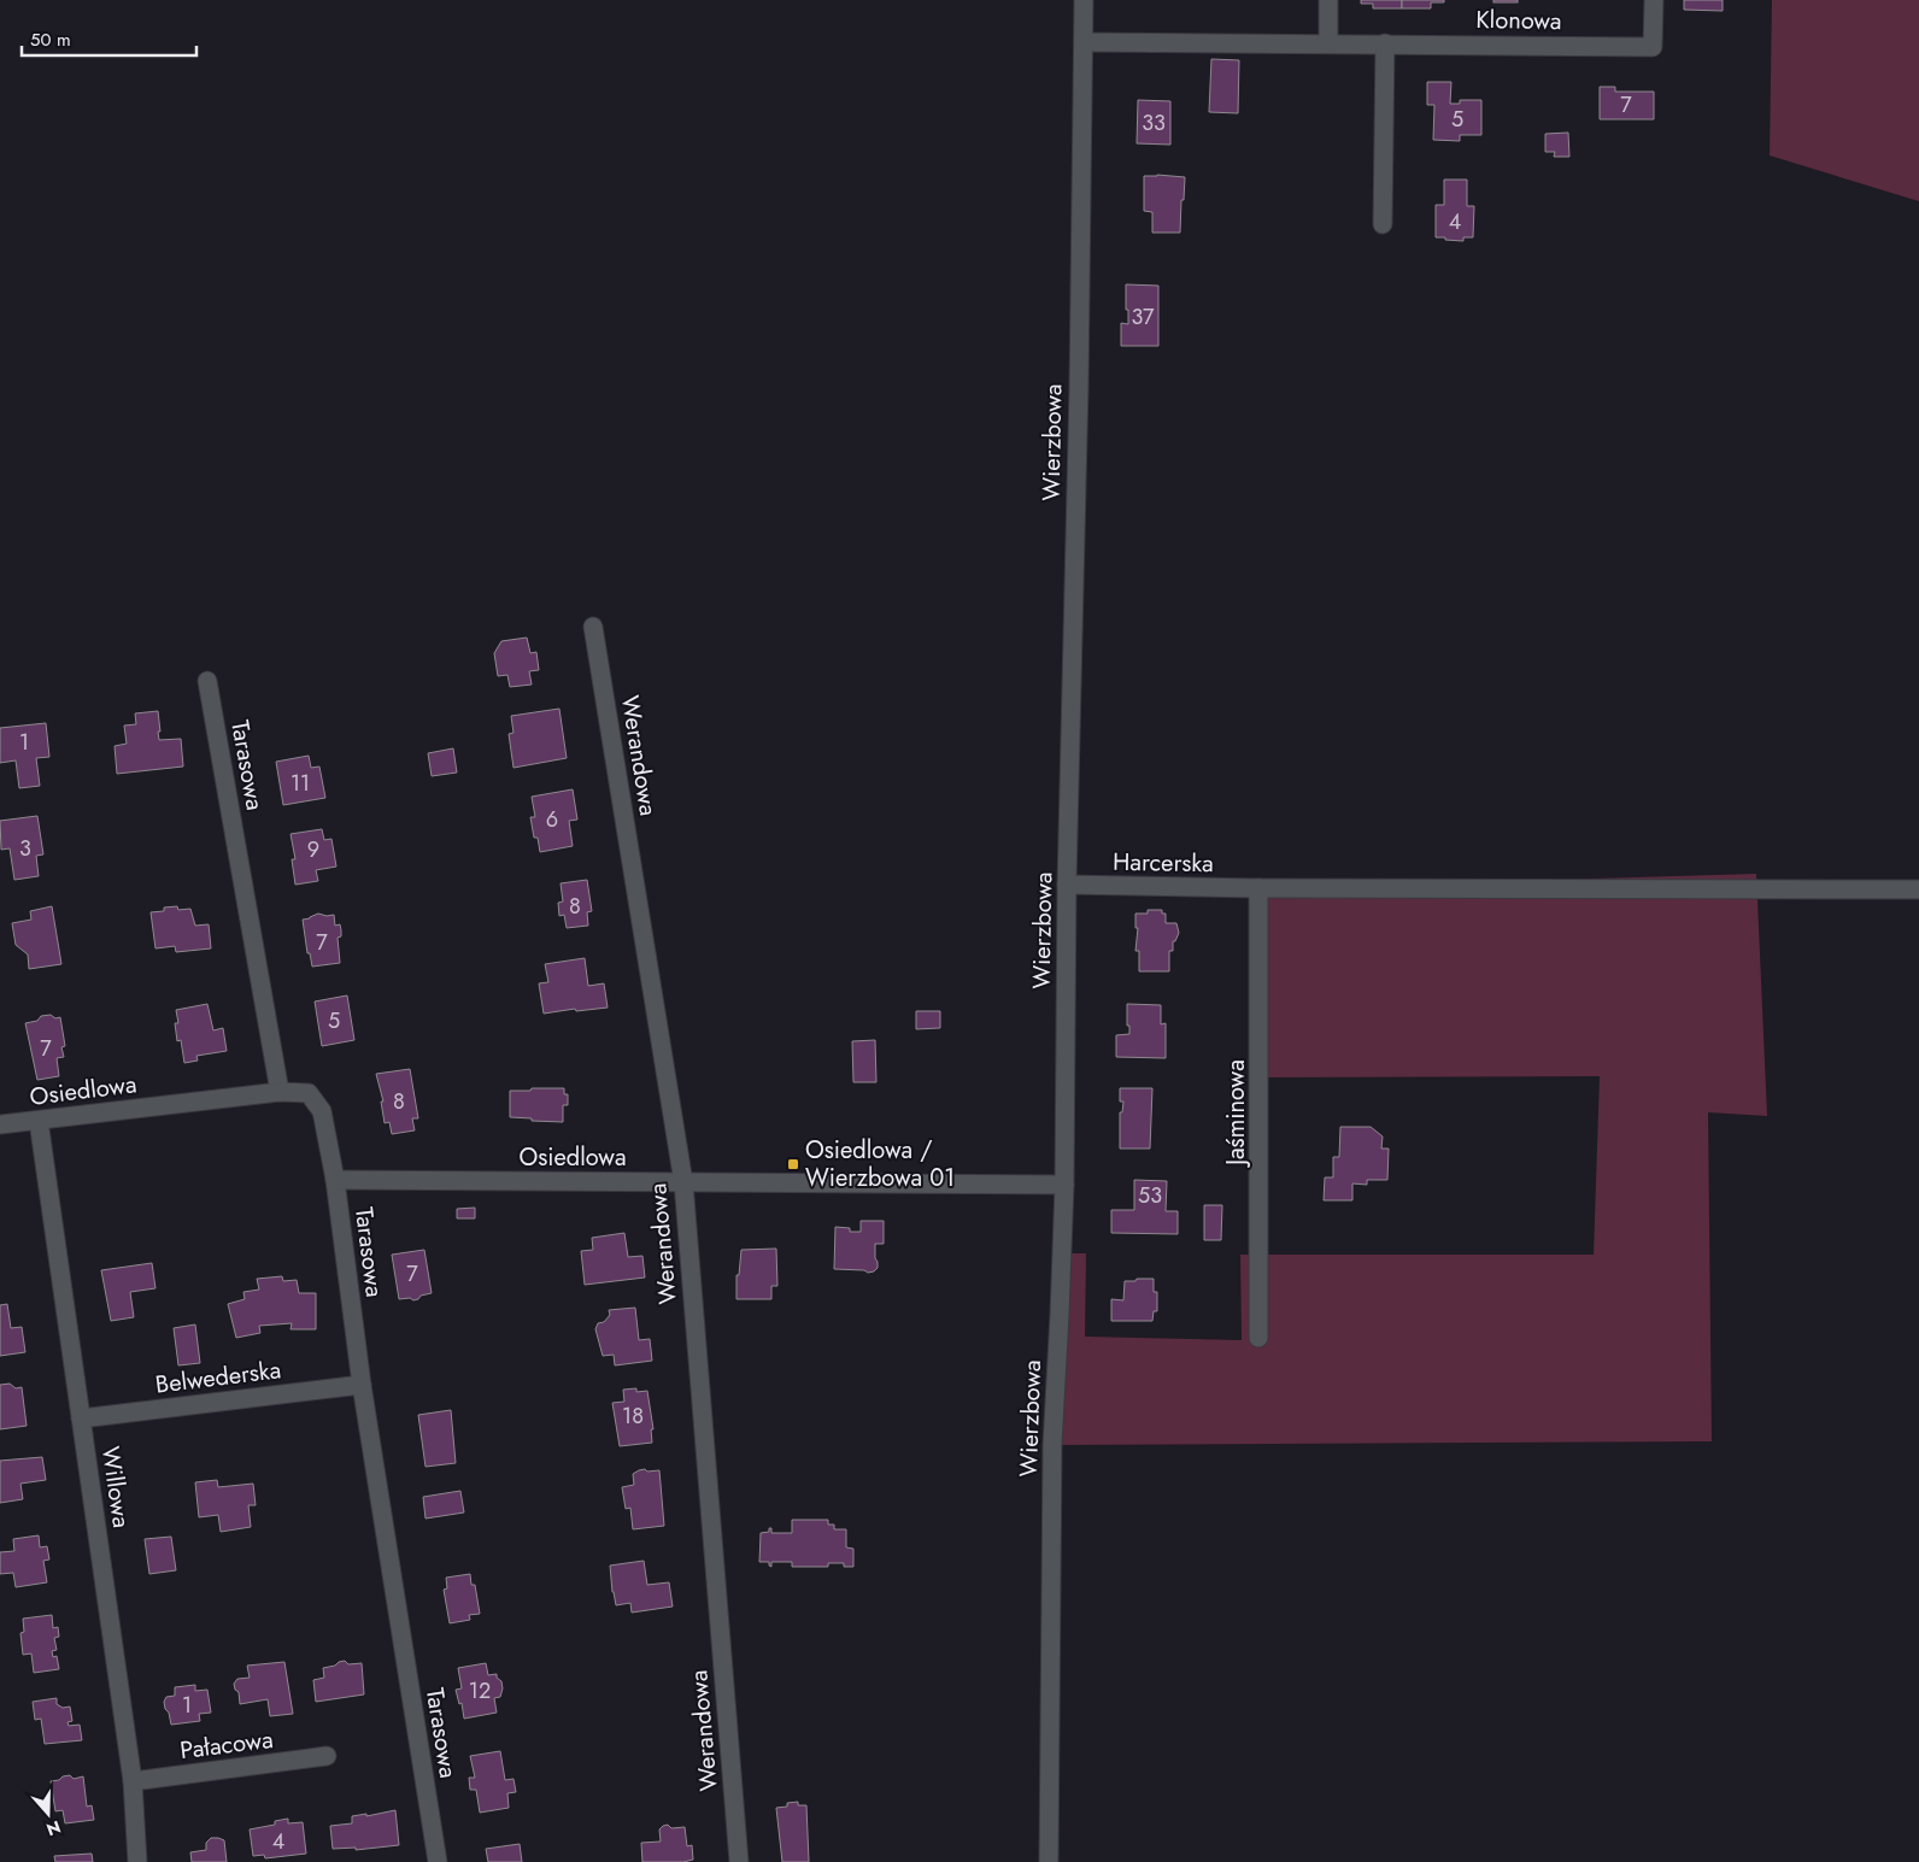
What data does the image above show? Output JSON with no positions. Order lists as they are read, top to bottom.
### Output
{
  "streets": {
    "street": [
      "Klonowa",
      "Wierzbowa",
      "Werandowa",
      "Tarasowa",
      "Harcerska",
      "Osiedlowa",
      "Jaśminowa",
      "Belwederska",
      "Willowa",
      "Pałacowa"
    ]
  },
  "crossings": [
    ["Klonowa", "Wierzbowa"],
    ["Wierzbowa", "Harcerska"],
    ["Wierzbowa", "Osiedlowa"],
    ["Werandowa", "Osiedlowa"],
    ["Tarasowa", "Osiedlowa"],
    ["Tarasowa", "Belwederska"],
    ["Harcerska", "Jaśminowa"],
    ["Osiedlowa", "Willowa"],
    ["Belwederska", "Willowa"],
    ["Willowa", "Pałacowa"]
  ],
  "places": {
    "transit": ["Osiedlowa / Wierzbowa 01"]
  },
  "house_numbers": [
    "7",
    "5",
    "33",
    "4",
    "37",
    "1",
    "11",
    "6",
    "3",
    "9",
    "8",
    "7",
    "5",
    "7",
    "8",
    "53",
    "7",
    "18",
    "12",
    "1",
    "4"
  ],
  "scale_bar": "50 m",
  "north": "bottom"
}
